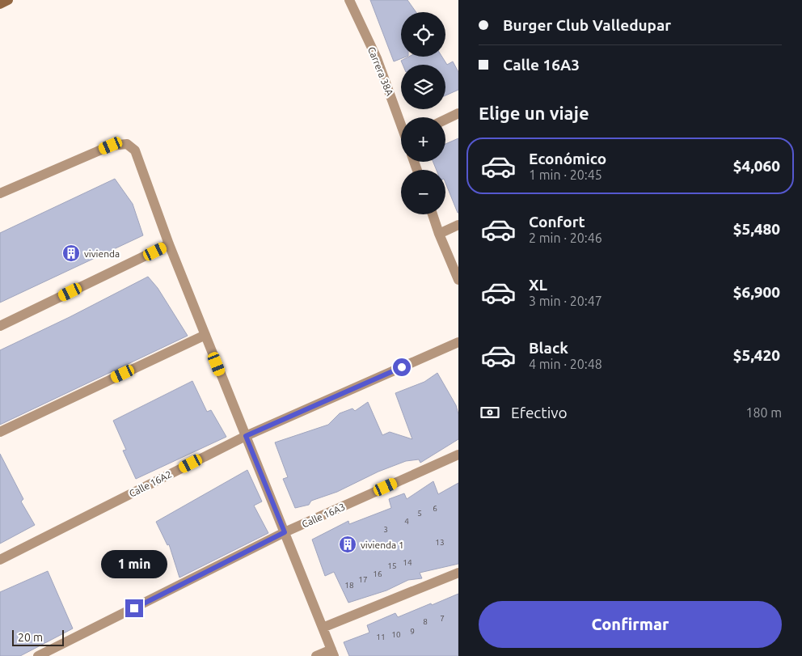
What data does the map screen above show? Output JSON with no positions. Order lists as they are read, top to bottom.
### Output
{
  "streets": {
    "street": ["Carrera 38A", "Calle 16A2", "Calle 16A3"]
  },
  "places": {
    "building": ["vivienda", "vivienda 1"]
  },
  "house_numbers": [
    "6",
    "5",
    "4",
    "3",
    "13",
    "14",
    "15",
    "16",
    "17",
    "18",
    "7",
    "8",
    "9",
    "10",
    "11"
  ],
  "scale_bar": "20 m",
  "page": {
    "banner": ["Burger Club Valledupar", "Calle 16A3"],
    "map_buttons": ["+", "−"],
    "heading": "Elige un viaje",
    "list": [
      {
        "name": "Económico",
        "note": "1 min · 20:45",
        "value": "$4,060"
      },
      {
        "name": "Confort",
        "note": "2 min · 20:46",
        "value": "$5,480"
      },
      {
        "name": "XL",
        "note": "3 min · 20:47",
        "value": "$6,900"
      },
      {
        "name": "Black",
        "note": "4 min · 20:48",
        "value": "$5,420"
      }
    ],
    "pay": ["Efectivo", "180 m"],
    "bubble": "1 min",
    "buttons": "Confirmar",
    "scale": "20 m"
  }
}
